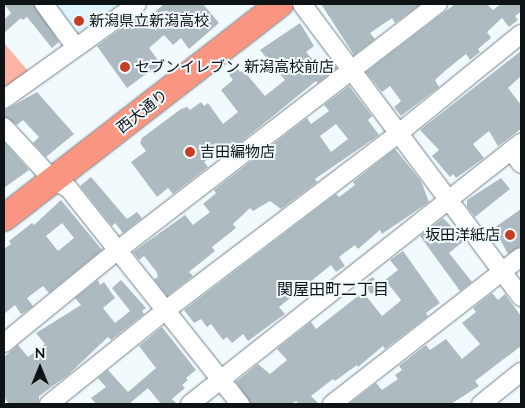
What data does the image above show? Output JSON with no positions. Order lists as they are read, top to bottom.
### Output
{
  "streets": {
    "highway": ["西大通り"]
  },
  "districts": ["関屋田町二丁目"],
  "places": [
    "新潟県立新潟高校",
    "セブンイレブン 新潟高校前店",
    "吉田編物店",
    "坂田洋紙店"
  ],
  "north": "top"
}
